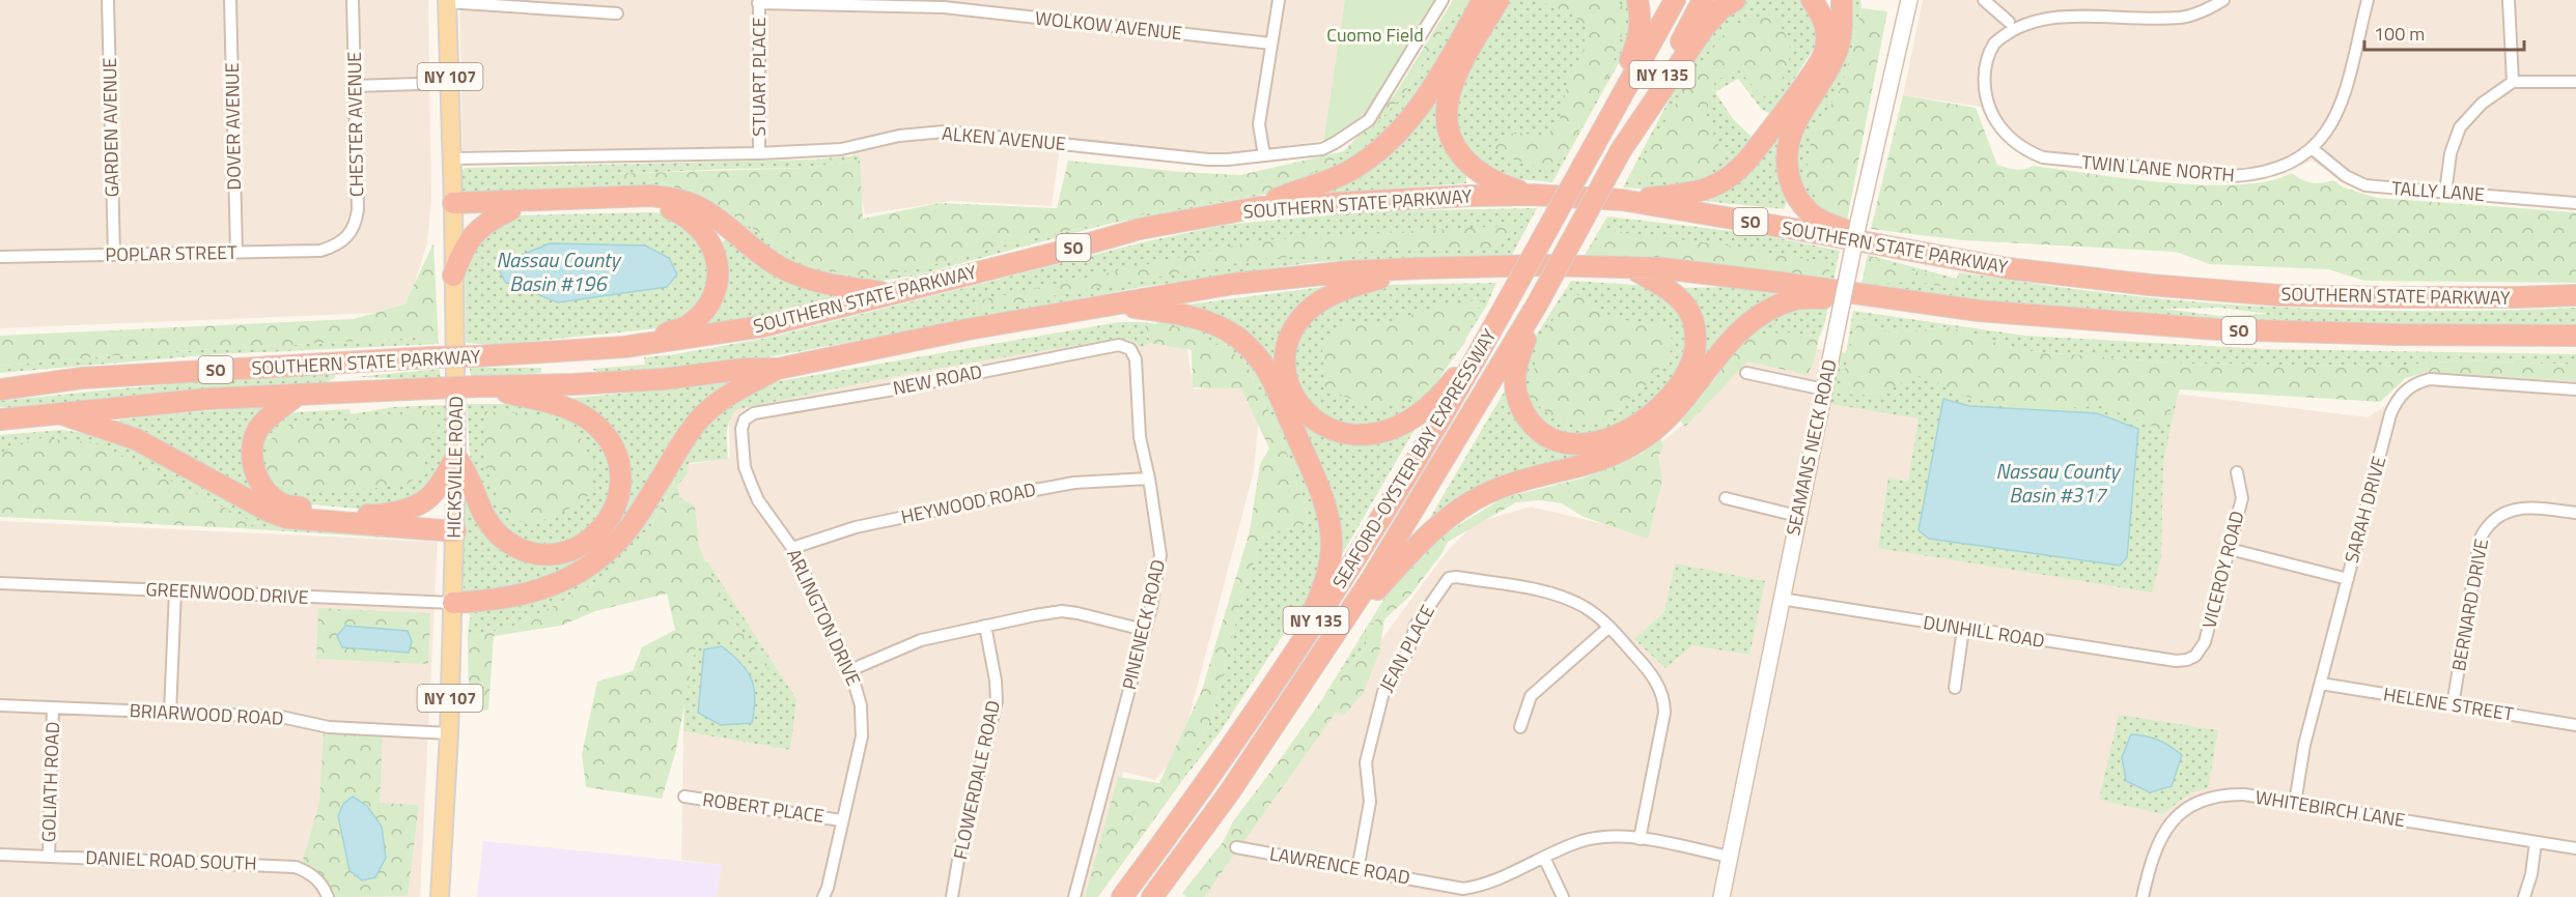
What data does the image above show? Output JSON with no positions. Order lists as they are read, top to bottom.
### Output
{
  "streets": {
    "highway": [
      "NY 135",
      "SOUTHERN STATE PARKWAY",
      "SO",
      "SEAFORD-OYSTER BAY EXPRESSWAY"
    ],
    "main road": ["NY 107", "SEAMANS NECK ROAD", "HICKSVILLE ROAD"],
    "street": [
      "WOLKOW AVENUE",
      "STUART PLACE",
      "CHESTER AVENUE",
      "DOVER AVENUE",
      "GARDEN AVENUE",
      "ALKEN AVENUE",
      "TWIN LANE NORTH",
      "TALLY LANE",
      "POPLAR STREET",
      "NEW ROAD",
      "HEYWOOD ROAD",
      "SARAH DRIVE",
      "VICEROY ROAD",
      "GREENWOOD DRIVE",
      "BERNARD DRIVE",
      "ARLINGTON DRIVE",
      "PINENECK ROAD",
      "DUNHILL ROAD",
      "JEAN PLACE",
      "HELENE STREET",
      "BRIARWOOD ROAD",
      "FLOWERDALE ROAD",
      "GOLIATH ROAD",
      "ROBERT PLACE",
      "WHITEBIRCH LANE",
      "DANIEL ROAD SOUTH",
      "LAWRENCE ROAD"
    ]
  },
  "crossings": [
    ["WOLKOW AVENUE", "STUART PLACE"],
    ["STUART PLACE", "ALKEN AVENUE"],
    ["CHESTER AVENUE", "POPLAR STREET"],
    ["DOVER AVENUE", "POPLAR STREET"],
    ["GARDEN AVENUE", "POPLAR STREET"],
    ["ALKEN AVENUE", "HICKSVILLE ROAD"],
    ["TWIN LANE NORTH", "TALLY LANE"],
    ["NEW ROAD", "ARLINGTON DRIVE"],
    ["NEW ROAD", "PINENECK ROAD"],
    ["SEAMANS NECK ROAD", "DUNHILL ROAD"],
    ["SEAMANS NECK ROAD", "LAWRENCE ROAD"],
    ["HICKSVILLE ROAD", "GREENWOOD DRIVE"],
    ["HICKSVILLE ROAD", "BRIARWOOD ROAD"],
    ["HEYWOOD ROAD", "ARLINGTON DRIVE"],
    ["HEYWOOD ROAD", "PINENECK ROAD"],
    ["SARAH DRIVE", "HELENE STREET"],
    ["SARAH DRIVE", "WHITEBIRCH LANE"],
    ["VICEROY ROAD", "DUNHILL ROAD"],
    ["BERNARD DRIVE", "HELENE STREET"],
    ["ARLINGTON DRIVE", "ROBERT PLACE"],
    ["JEAN PLACE", "LAWRENCE ROAD"],
    ["BRIARWOOD ROAD", "GOLIATH ROAD"],
    ["GOLIATH ROAD", "DANIEL ROAD SOUTH"]
  ],
  "water": ["Nassau County Basin #196", "Nassau County Basin #317"],
  "parks": ["Cuomo Field"],
  "scale_bar": "100 m"
}
